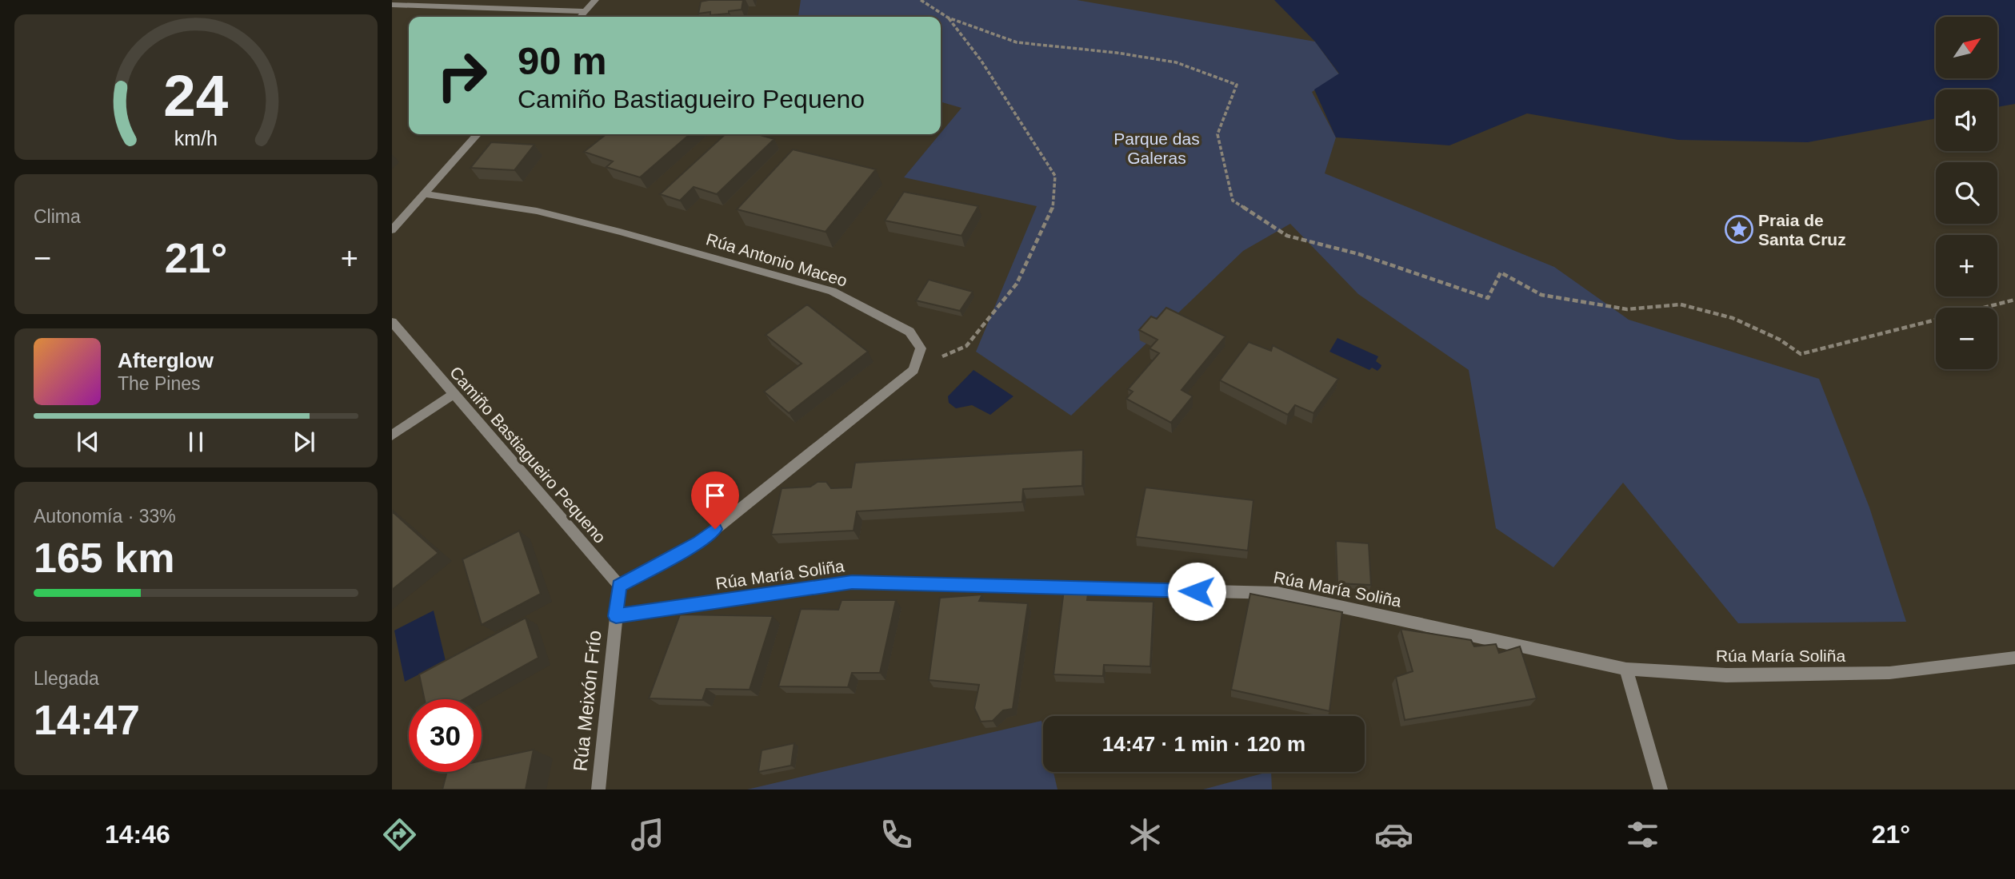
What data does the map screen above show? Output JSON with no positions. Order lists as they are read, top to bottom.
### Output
{
  "streets": {
    "street": [
      "Rúa Antonio Maceo",
      "Camiño Bastiagueiro Pequeno",
      "Rúa María Soliña",
      "Rúa Meixón Frío"
    ]
  },
  "crossings": [
    ["Rúa María Soliña", "Rúa Meixón Frío"]
  ],
  "parks": ["Parque das Galeras"],
  "places": {
    "place": ["Praia de Santa Cruz"]
  },
  "north": "top right",
  "page": {
    "map_buttons": ["+", "−"],
    "turn": ["90 m", "Camiño Bastiagueiro Pequeno"],
    "tile": [
      "Clima",
      ["Autonomía · 33%", "165 km"],
      ["Llegada", "14:47"]
    ],
    "heat": ["−", "21°", "+"],
    "song": ["Afterglow", "The Pines"],
    "limit": "30",
    "trip": "14:47 · 1 min · 120 m",
    "tabs": ["14:46", "21°"],
    "gauge": ["24", "km/h"]
  }
}
